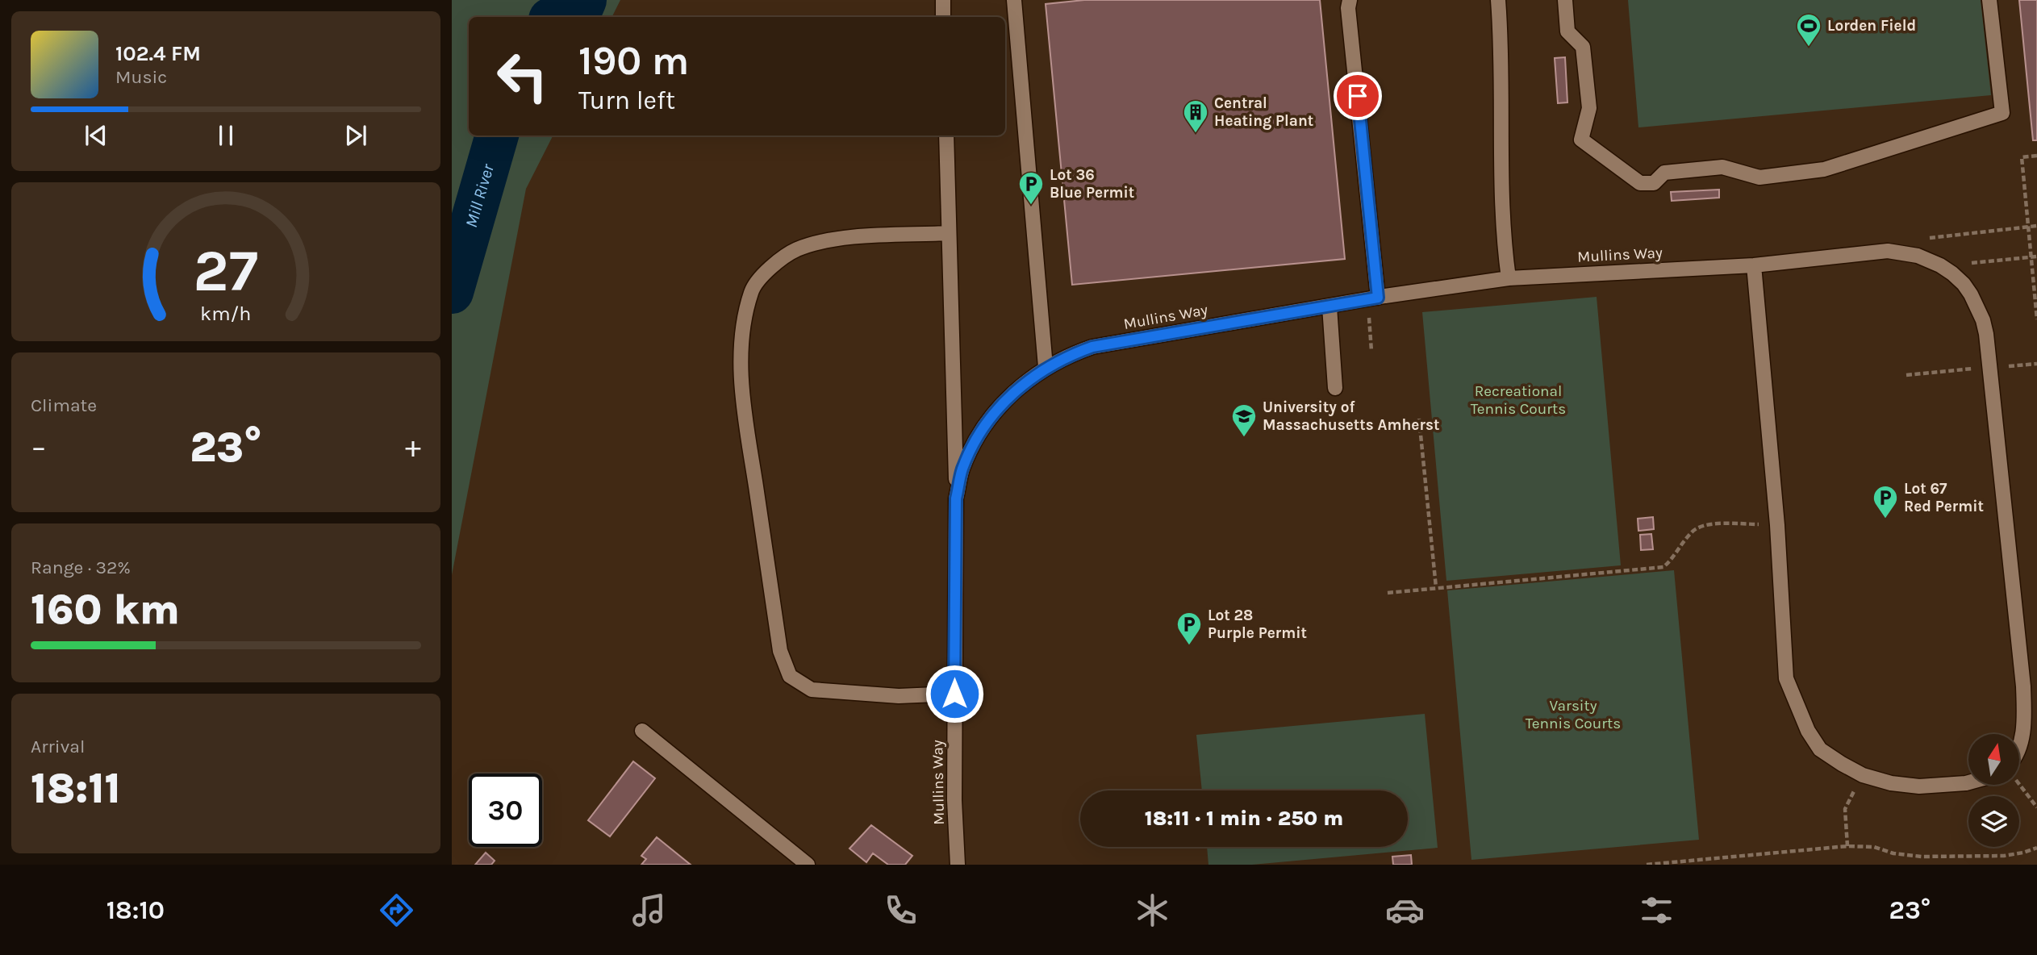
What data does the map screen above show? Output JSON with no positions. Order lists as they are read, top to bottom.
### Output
{
  "streets": {
    "street": ["Mullins Way"]
  },
  "water": ["Mill River"],
  "parks": ["Recreational Tennis Courts", "Varsity Tennis Courts"],
  "places": {
    "sports": ["Lorden Field"],
    "building": ["Central Heating Plant"],
    "parking": ["Lot 36 Blue Permit", "Lot 67 Red Permit", "Lot 28 Purple Permit"],
    "school or university": ["University of Massachusetts Amherst"]
  },
  "north": "top",
  "page": {
    "turn": ["190 m", "Turn left"],
    "song": ["102.4 FM", "Music"],
    "tile": [
      "Climate",
      ["Range · 32%", "160 km"],
      ["Arrival", "18:11"]
    ],
    "heat": ["−", "23°", "+"],
    "limit": "30",
    "trip": "18:11 · 1 min · 250 m",
    "tabs": ["18:10", "23°"],
    "gauge": ["27", "km/h"]
  }
}
